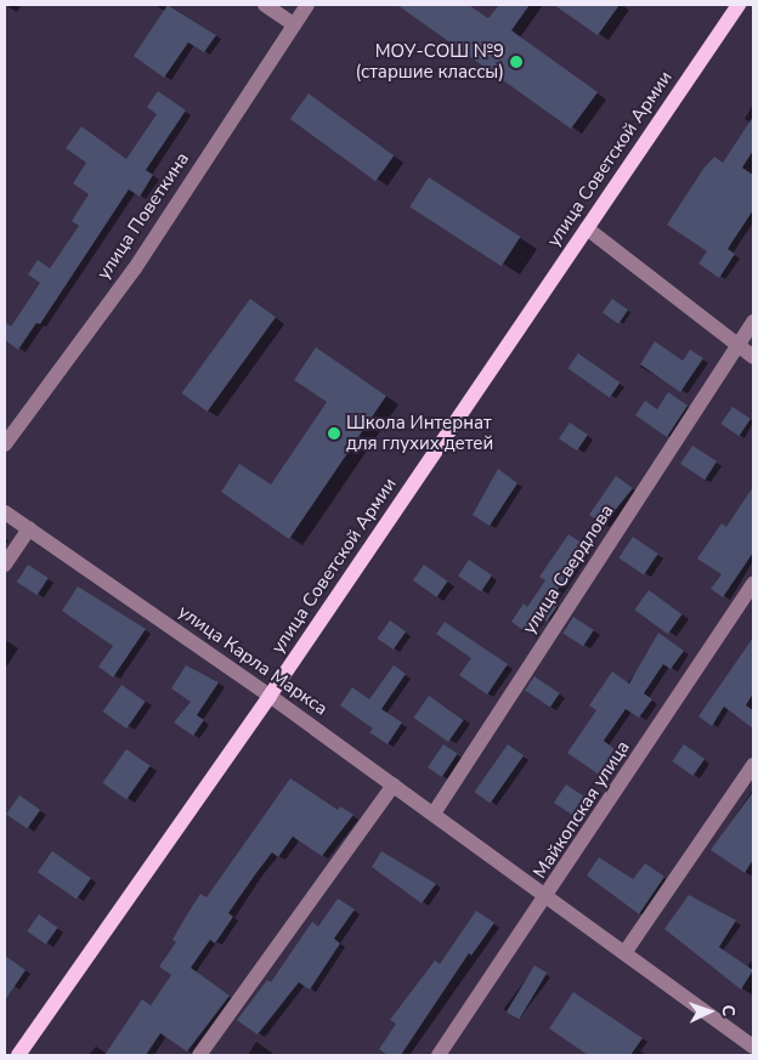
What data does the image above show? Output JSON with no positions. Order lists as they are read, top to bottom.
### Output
{
  "streets": {
    "main road": ["улица Советской Армии"],
    "street": [
      "улица Поветкина",
      "улица Свердлова",
      "улица Карла Маркса",
      "Майкопская улица"
    ]
  },
  "crossings": [
    ["улица Советской Армии", "улица Карла Маркса"],
    ["улица Свердлова", "улица Карла Маркса"],
    ["улица Карла Маркса", "Майкопская улица"]
  ],
  "places": ["МОУ-СОШ №9 (старшие классы)", "Школа Интернат для глухих детей"],
  "north": "right"
}
